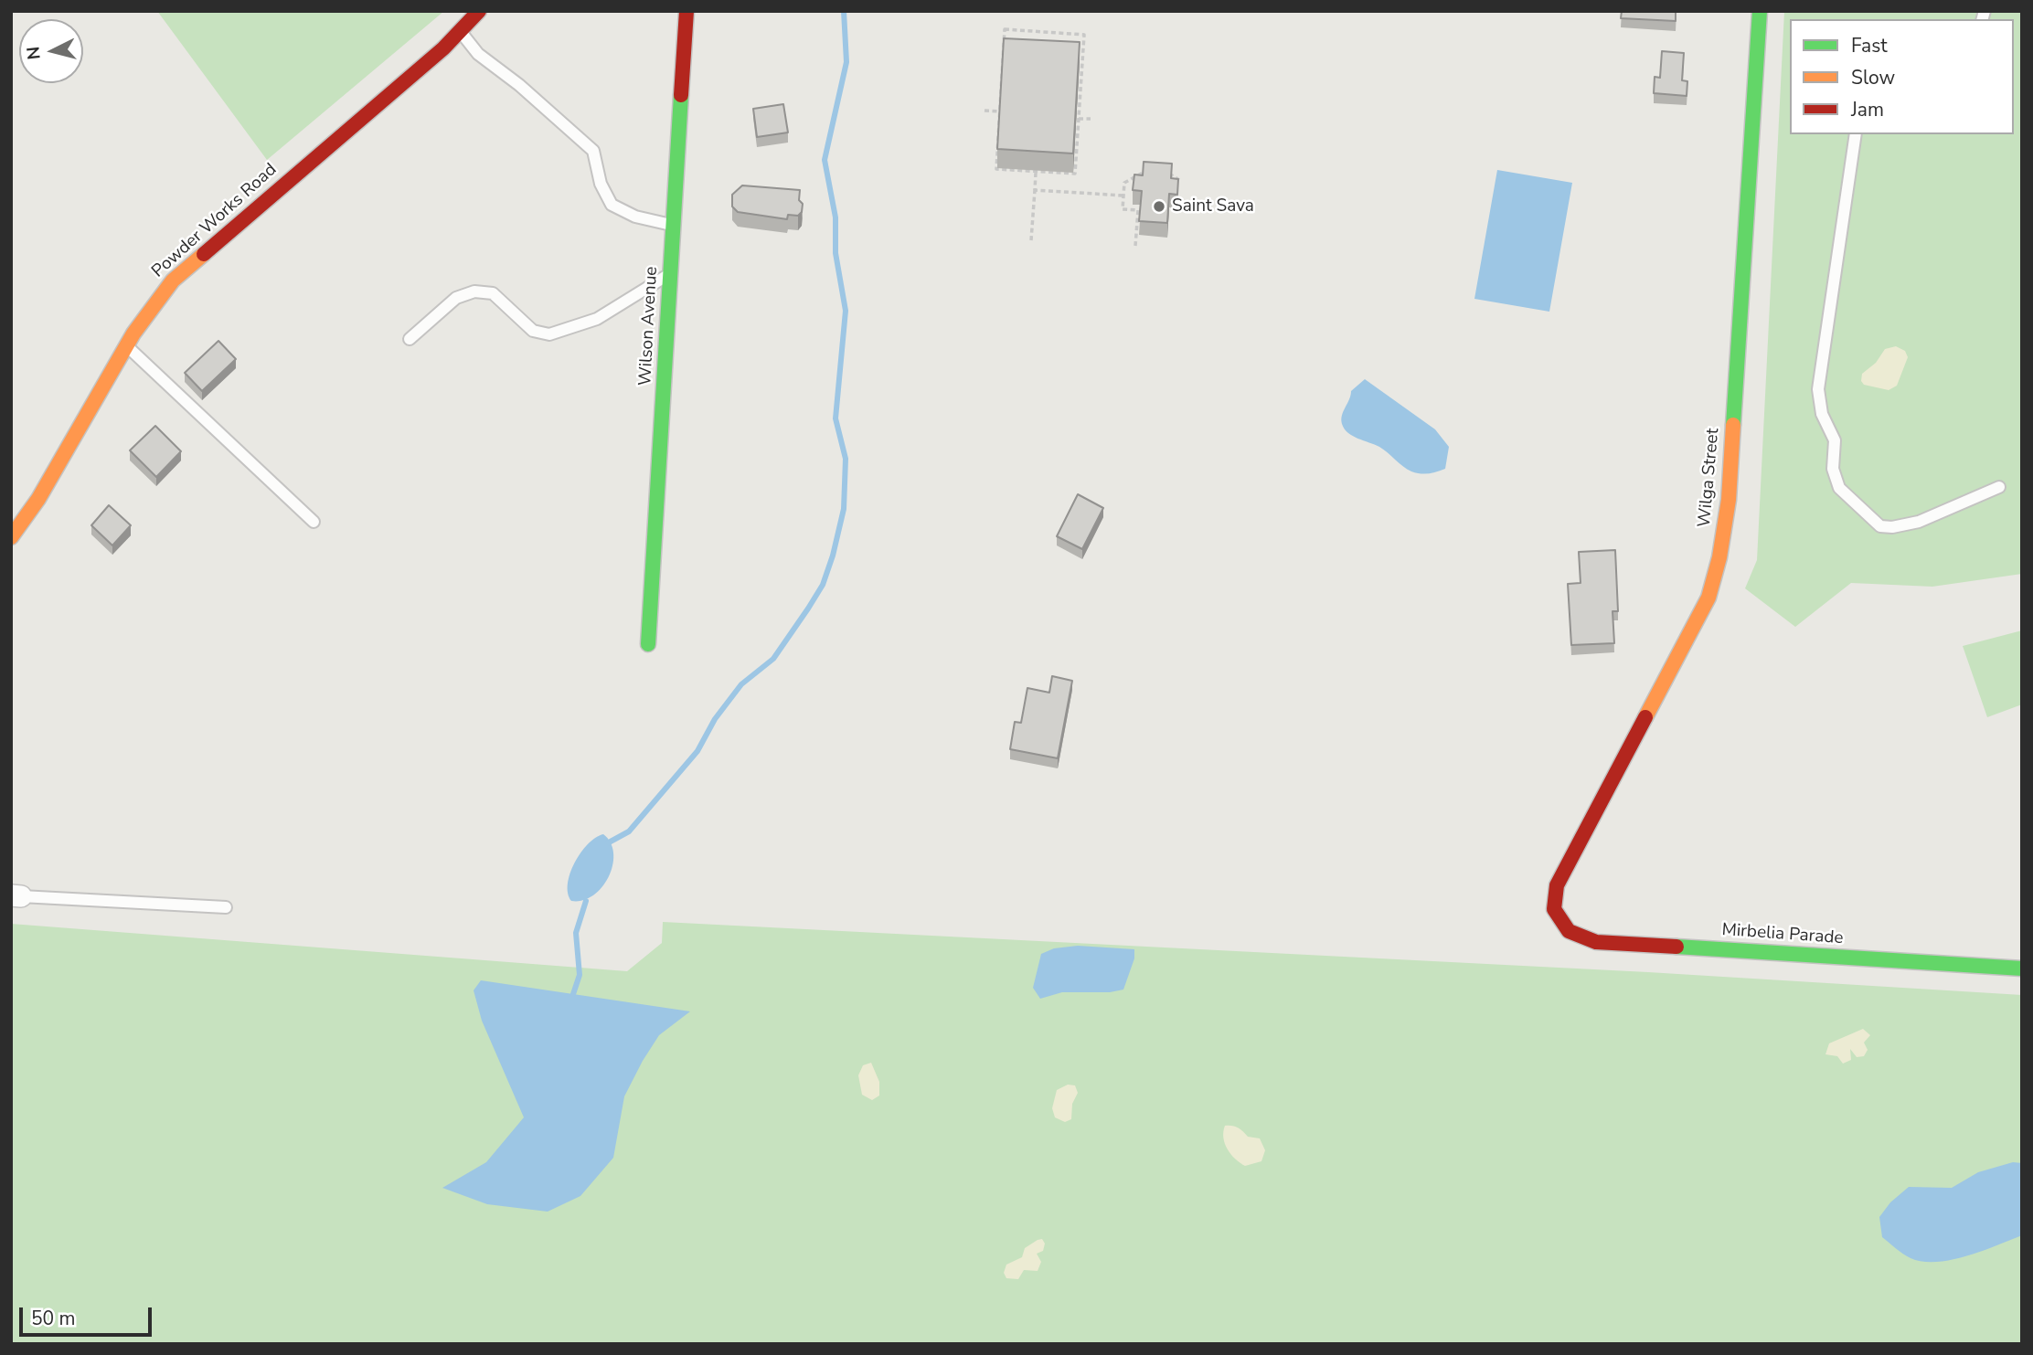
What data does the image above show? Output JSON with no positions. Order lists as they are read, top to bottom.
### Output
{
  "streets": {
    "street": [
      "Powder Works Road",
      "Wilson Avenue",
      "Wilga Street",
      "Mirbelia Parade"
    ]
  },
  "crossings": [
    ["Wilga Street", "Mirbelia Parade"]
  ],
  "places": ["Saint Sava"],
  "legend": ["Fast", "Slow", "Jam"],
  "scale_bar": "50 m",
  "north": "left"
}
